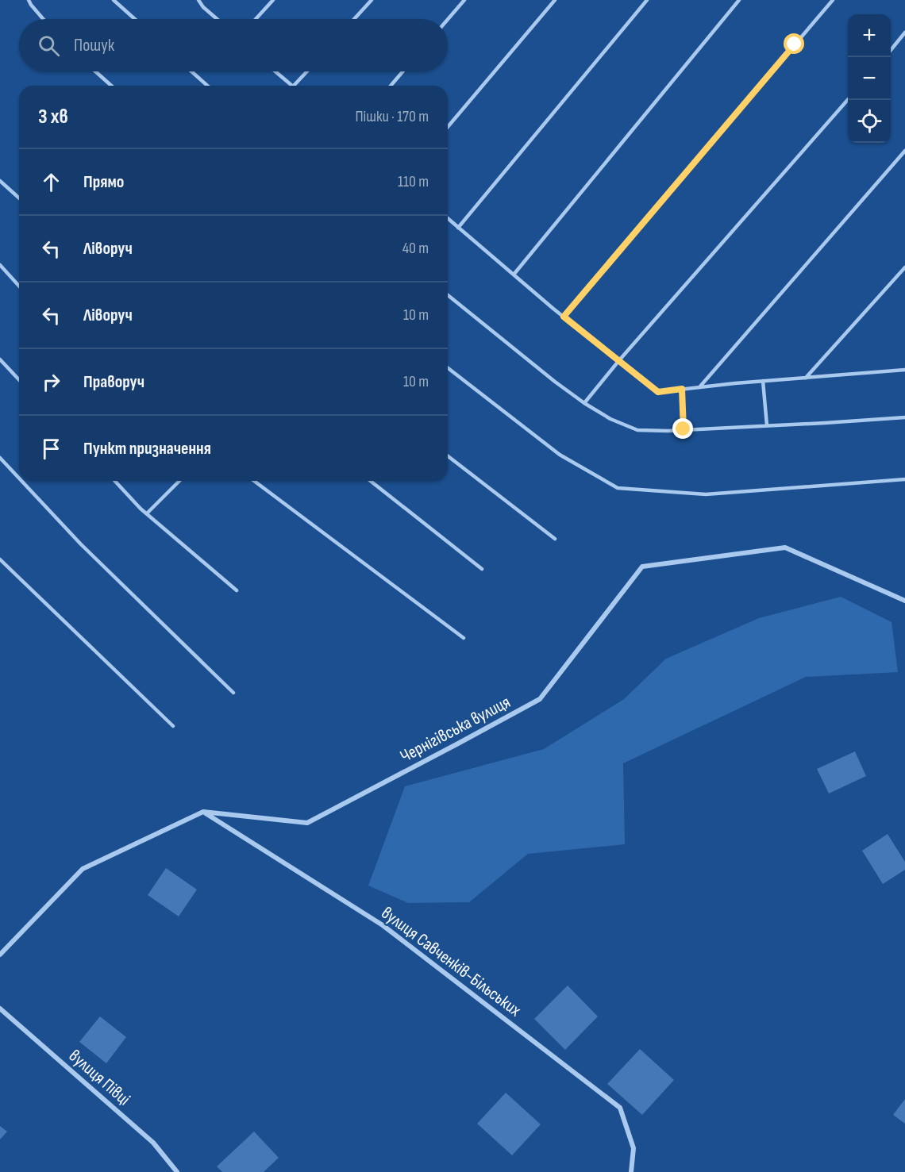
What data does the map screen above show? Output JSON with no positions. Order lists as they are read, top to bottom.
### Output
{
  "streets": {
    "street": ["Чернігівська вулиця", "вулиця Савченків-Більських", "вулиця Півці"]
  },
  "crossings": [
    ["Чернігівська вулиця", "вулиця Савченків-Більських"]
  ],
  "page": {
    "map_buttons": ["+", "−"],
    "search": "Пошук",
    "heading": ["3 хв", "Пішки · 170 m"],
    "list": [
      ["Прямо", "110 m"],
      ["Ліворуч", "40 m"],
      ["Ліворуч", "10 m"],
      ["Праворуч", "10 m"],
      "Пункт призначення"
    ]
  }
}
